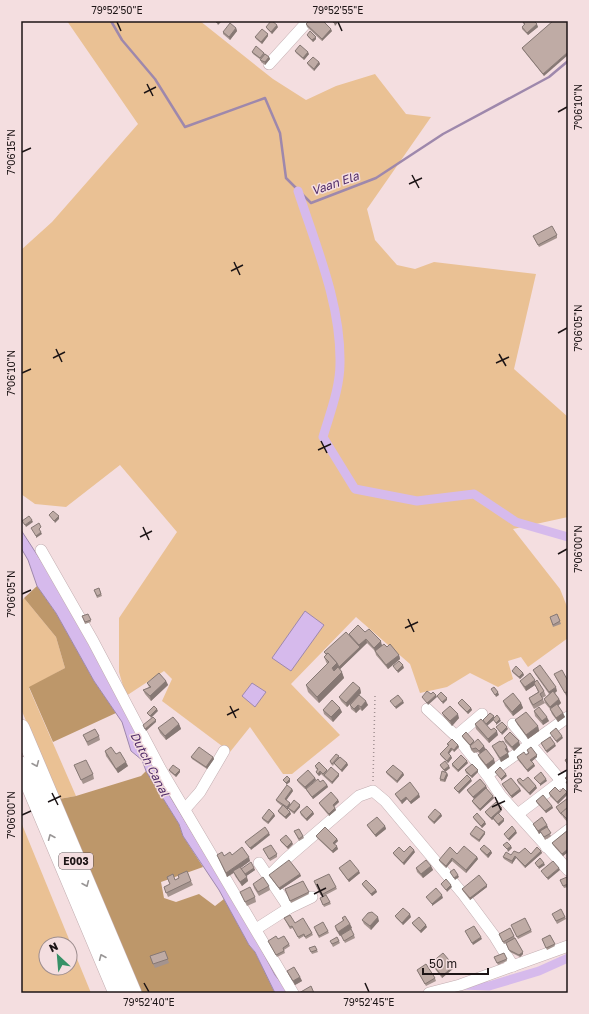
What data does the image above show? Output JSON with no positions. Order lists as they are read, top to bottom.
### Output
{
  "streets": {
    "highway": ["E003"]
  },
  "water": ["Vaan Ela", "Dutch Canal"],
  "scale_bar": "50 m",
  "north": "top left",
  "coordinates": [
    "79°52'50\"E",
    "79°52'55\"E",
    "7°06'10\"N",
    "7°06'15\"N",
    "7°06'05\"N",
    "7°06'00\"N",
    "7°05'55\"N",
    "79°52'40\"E",
    "79°52'45\"E"
  ]
}
